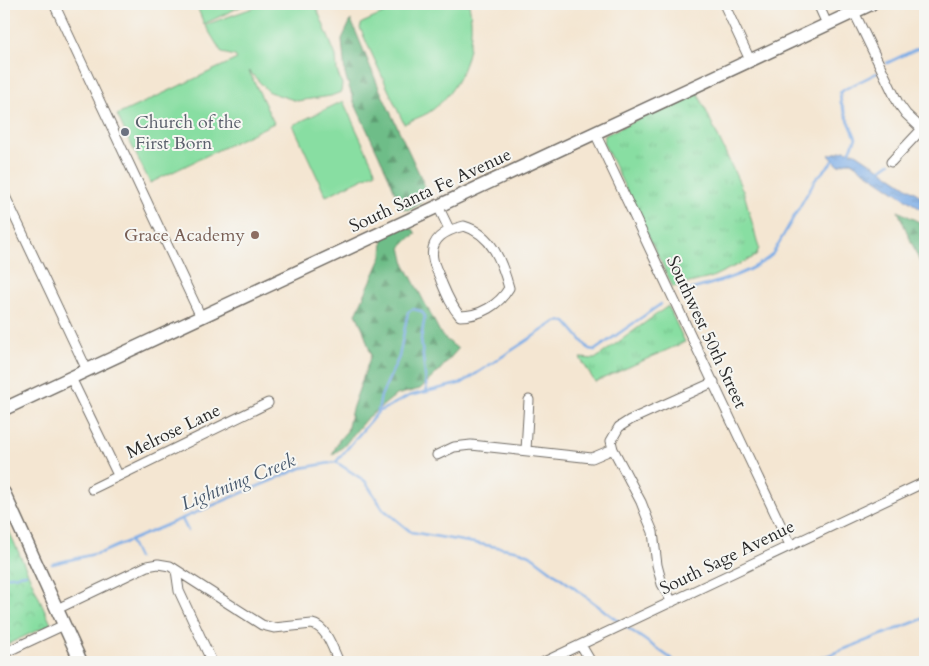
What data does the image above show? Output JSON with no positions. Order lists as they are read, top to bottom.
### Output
{
  "streets": {
    "street": [
      "South Santa Fe Avenue",
      "Southwest 50th Street",
      "Melrose Lane",
      "South Sage Avenue"
    ]
  },
  "crossings": [
    ["South Santa Fe Avenue", "Southwest 50th Street"],
    ["Southwest 50th Street", "South Sage Avenue"]
  ],
  "water": ["Lightning Creek"],
  "places": ["Church of the First Born", "Grace Academy"]
}
